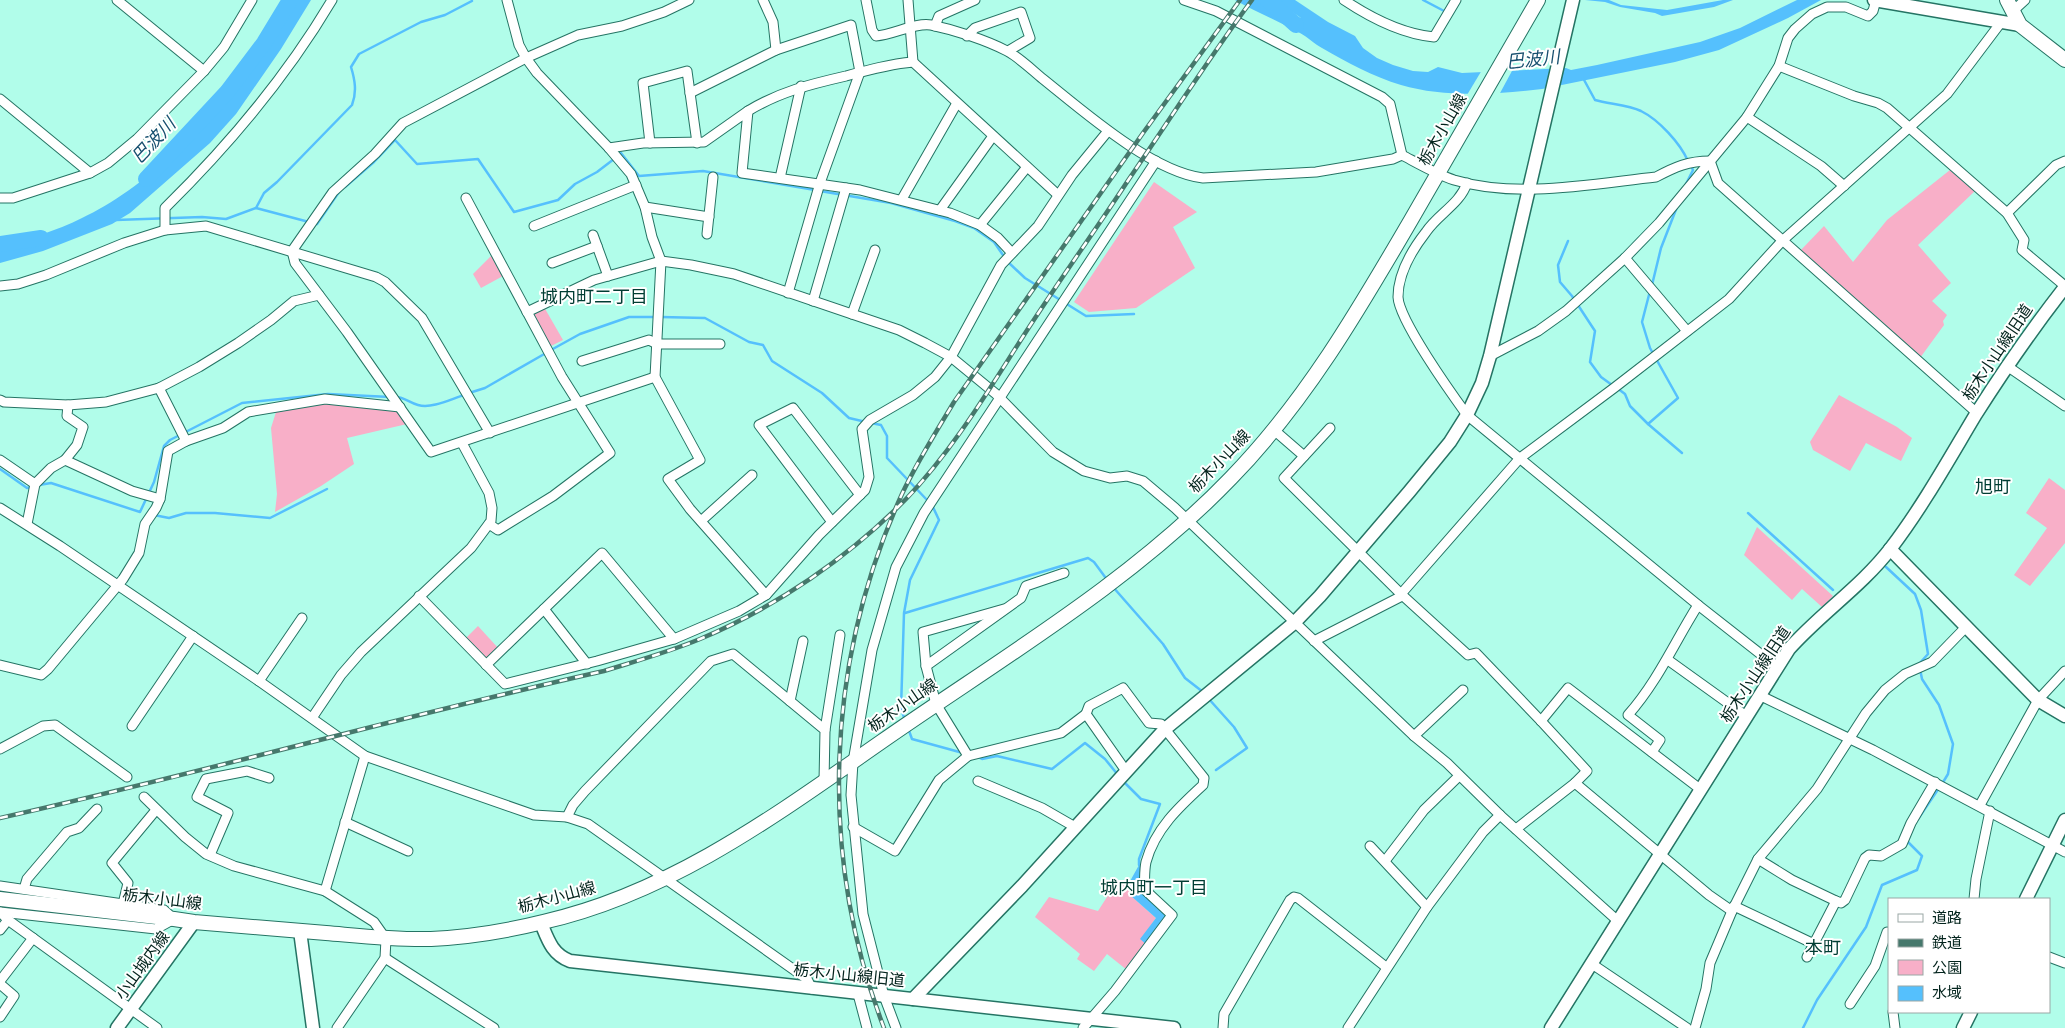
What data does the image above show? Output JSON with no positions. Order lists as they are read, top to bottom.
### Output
{
  "streets": {
    "main road": ["栃木小山線"],
    "street": ["栃木小山線旧道", "小山城内線"]
  },
  "crossings": [
    ["栃木小山線", "栃木小山線旧道"],
    ["栃木小山線", "小山城内線"]
  ],
  "districts": [
    "城内町二丁目",
    "旭町",
    "城内町一丁目",
    "本町"
  ],
  "water": ["巴波川"],
  "legend": [
    "道路",
    "鉄道",
    "公園",
    "水域"
  ]
}
